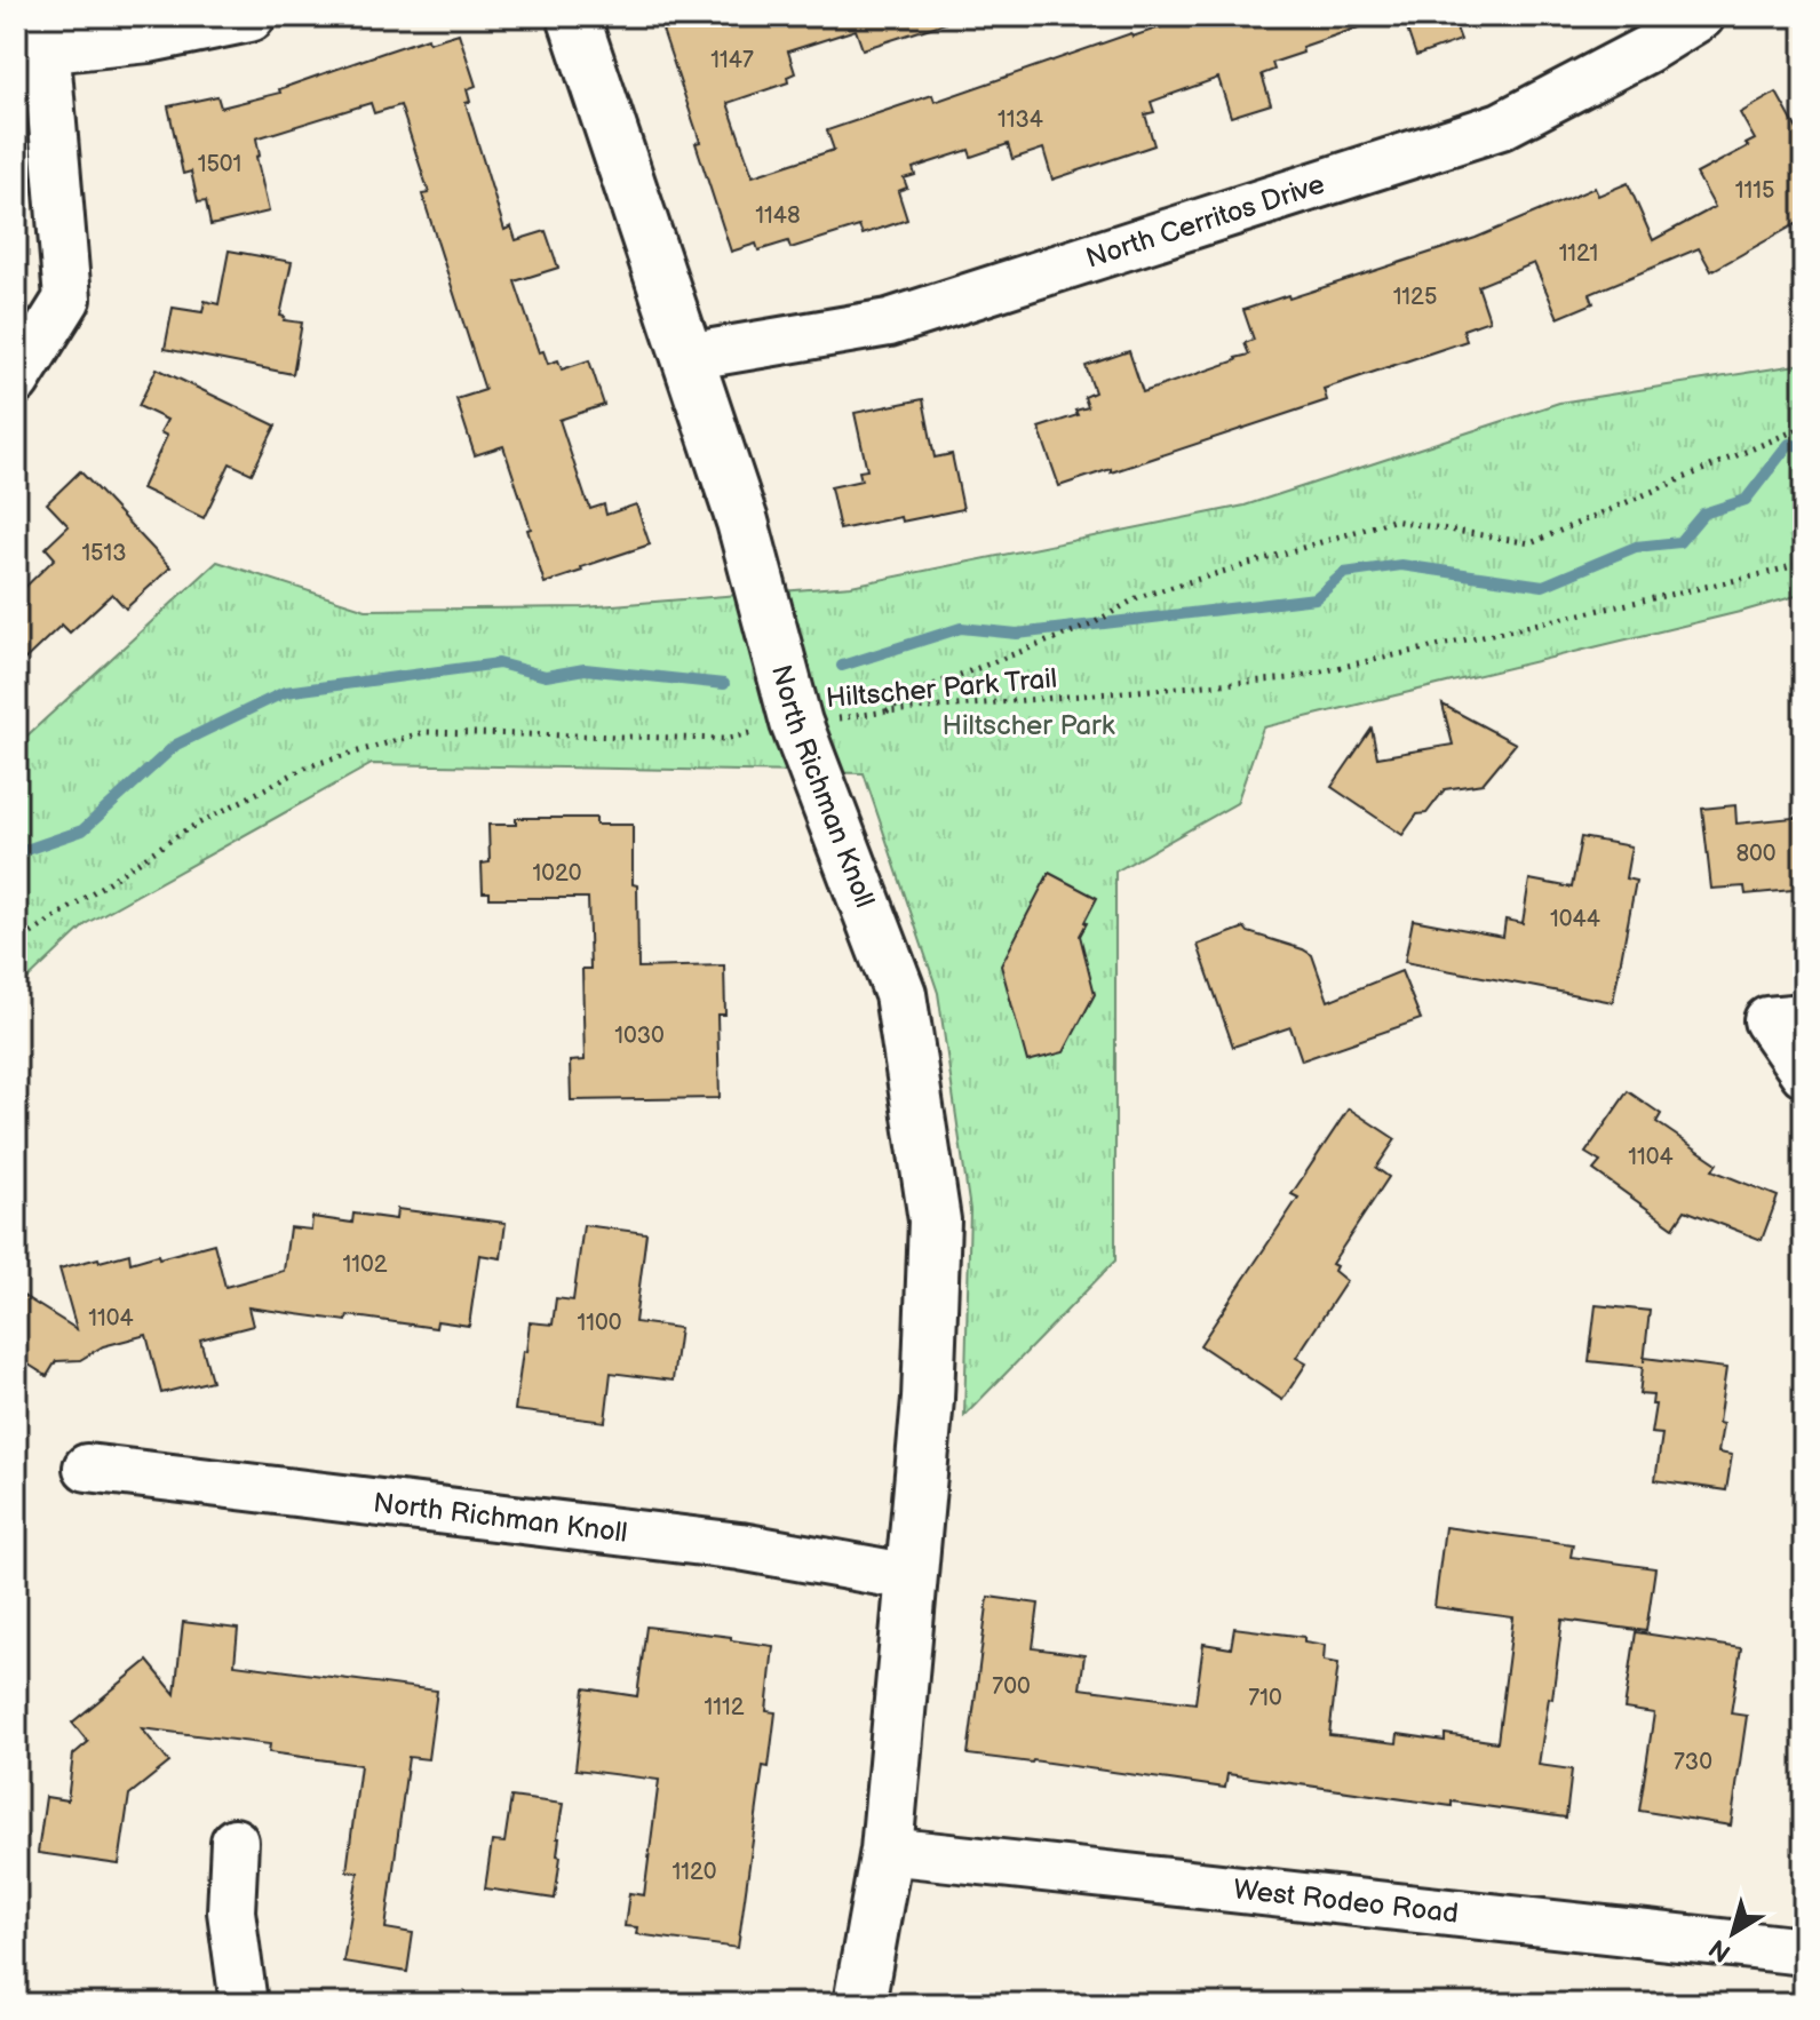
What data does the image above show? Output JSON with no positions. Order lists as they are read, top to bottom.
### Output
{
  "streets": {
    "street": ["North Cerritos Drive", "North Richman Knoll", "West Rodeo Road"],
    "path": ["Hiltscher Park Trail"]
  },
  "crossings": [
    ["North Cerritos Drive", "North Richman Knoll"],
    ["Hiltscher Park Trail", "North Richman Knoll"],
    ["North Richman Knoll", "West Rodeo Road"]
  ],
  "parks": ["Hiltscher Park"],
  "house_numbers": [
    "1147",
    "1134",
    "1501",
    "1115",
    "1148",
    "1121",
    "1125",
    "1513",
    "800",
    "1020",
    "1044",
    "1030",
    "1104",
    "1102",
    "1104",
    "1100",
    "700",
    "710",
    "1112",
    "730",
    "1120"
  ],
  "north": "bottom left"
}
